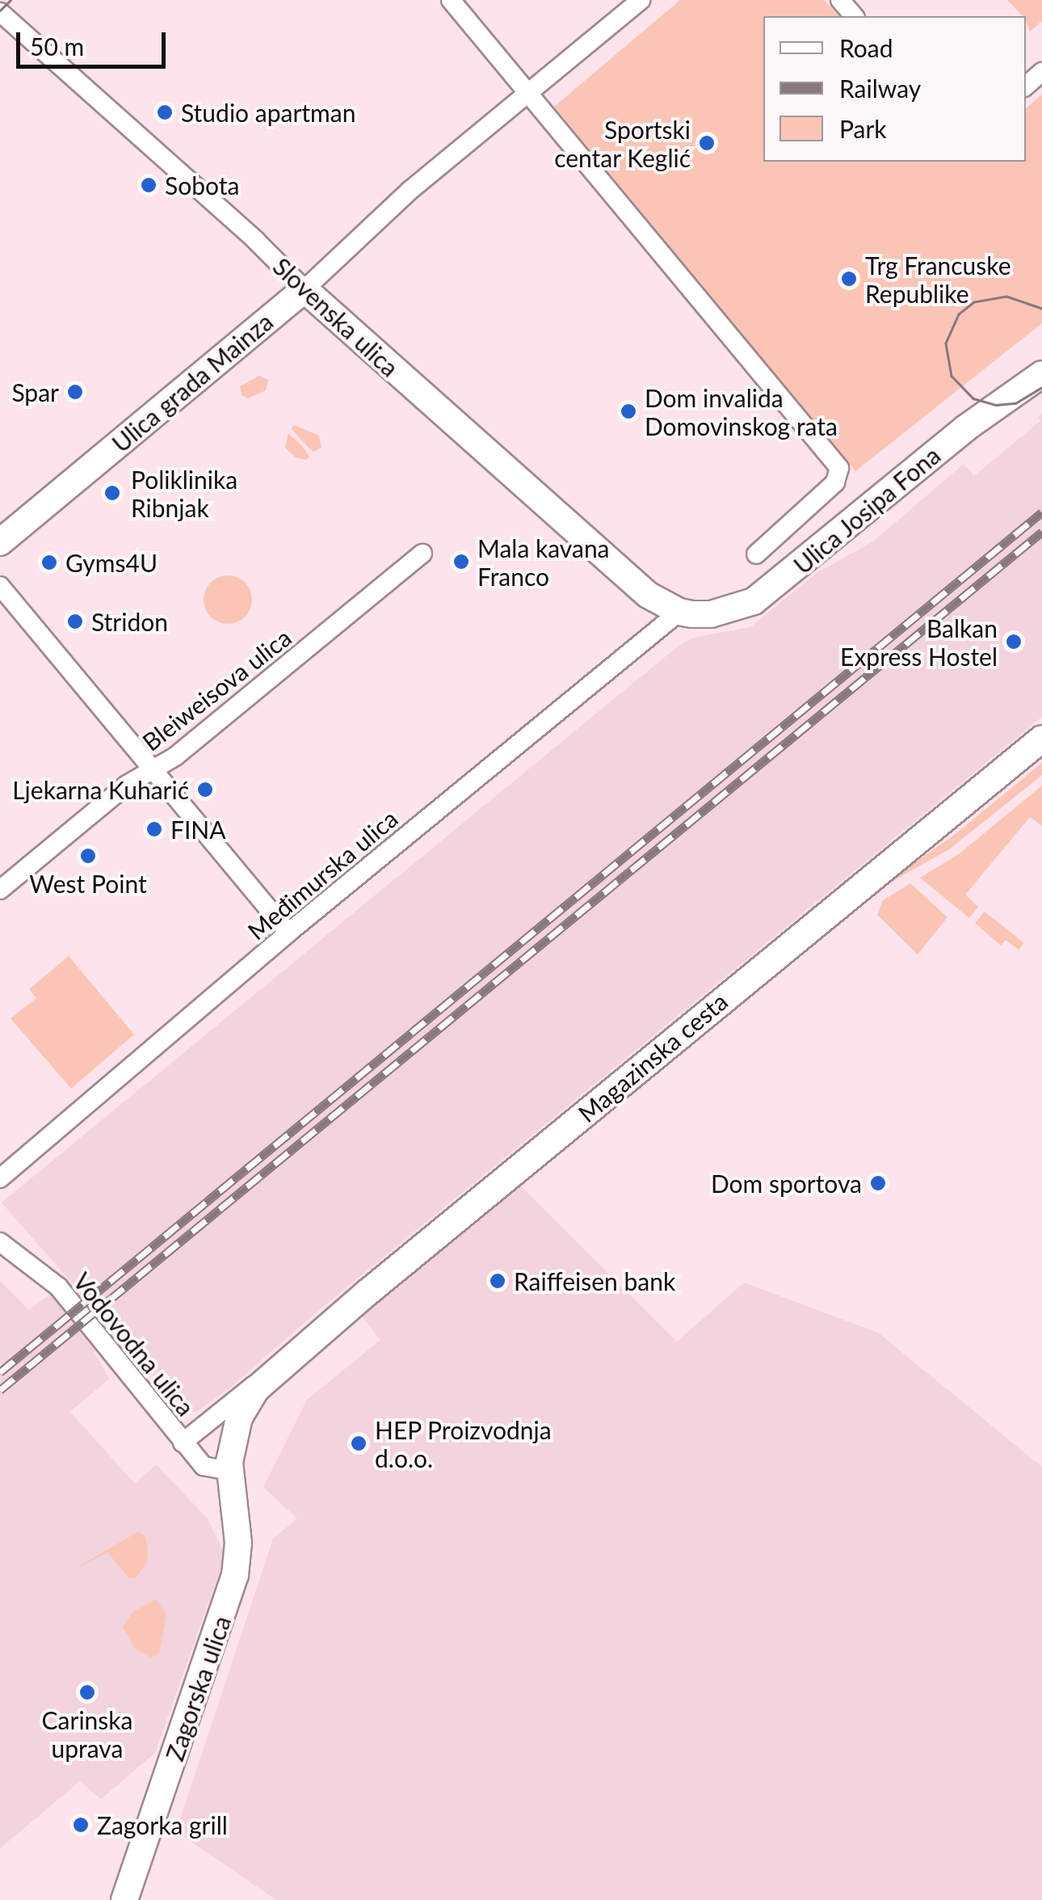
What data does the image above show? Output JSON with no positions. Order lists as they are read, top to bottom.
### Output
{
  "streets": {
    "street": [
      "Slovenska ulica",
      "Ulica grada Mainza",
      "Ulica Josipa Fona",
      "Bleiweisova ulica",
      "Međimurska ulica",
      "Magazinska cesta",
      "Vodovodna ulica",
      "Zagorska ulica"
    ]
  },
  "crossings": [
    ["Slovenska ulica", "Ulica grada Mainza"],
    ["Slovenska ulica", "Ulica Josipa Fona"],
    ["Slovenska ulica", "Međimurska ulica"],
    ["Ulica Josipa Fona", "Međimurska ulica"],
    ["Magazinska cesta", "Vodovodna ulica"],
    ["Magazinska cesta", "Zagorska ulica"],
    ["Vodovodna ulica", "Zagorska ulica"]
  ],
  "places": [
    "Studio apartman",
    "Sportski centar Keglić",
    "Sobota",
    "Trg Francuske Republike",
    "Spar",
    "Dom invalida Domovinskog rata",
    "Poliklinika Ribnjak",
    "Mala kavana Franco",
    "Gyms4U",
    "Stridon",
    "Balkan Express Hostel",
    "Ljekarna Kuharić",
    "FINA",
    "West Point",
    "Dom sportova",
    "Raiffeisen bank",
    "HEP Proizvodnja d.o.o.",
    "Carinska uprava",
    "Zagorka grill"
  ],
  "legend": ["Road", "Railway", "Park"],
  "scale_bar": "50 m"
}
